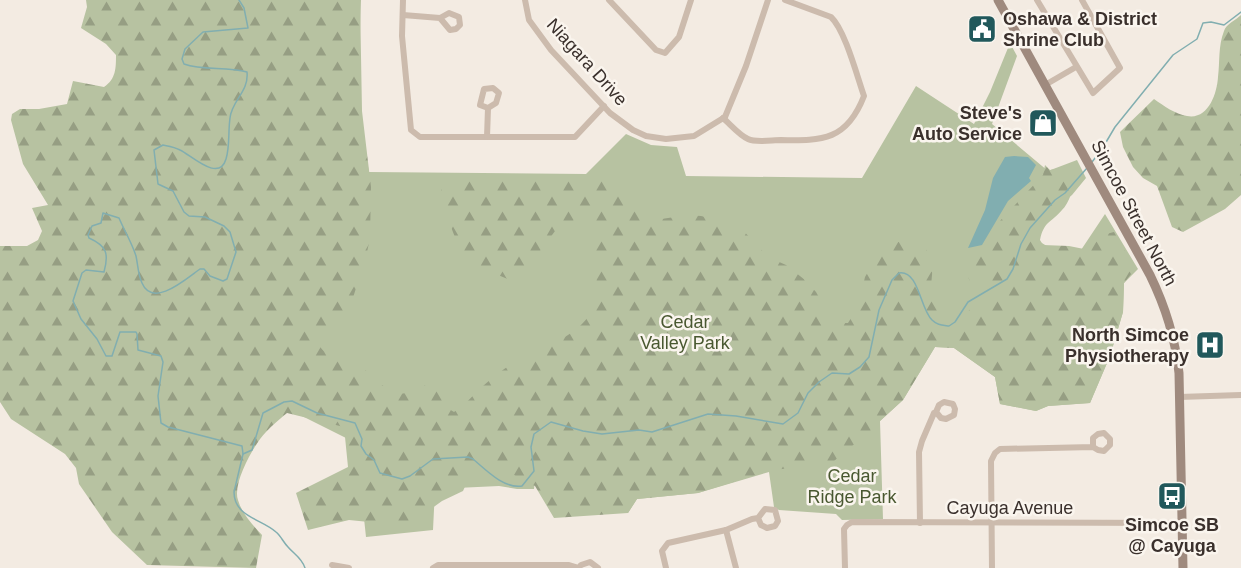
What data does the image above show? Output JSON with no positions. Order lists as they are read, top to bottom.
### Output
{
  "streets": {
    "main road": ["Simcoe Street North"],
    "street": ["Niagara Drive", "Cayuga Avenue"]
  },
  "crossings": [
    ["Simcoe Street North", "Cayuga Avenue"]
  ],
  "parks": ["Cedar Valley Park", "Cedar Ridge Park"],
  "places": {
    "public building": ["Oshawa & District Shrine Club"],
    "shop": ["Steve's Auto Service"],
    "hospital": ["North Simcoe Physiotherapy"],
    "bus stop": ["Simcoe SB @ Cayuga"]
  }
}
